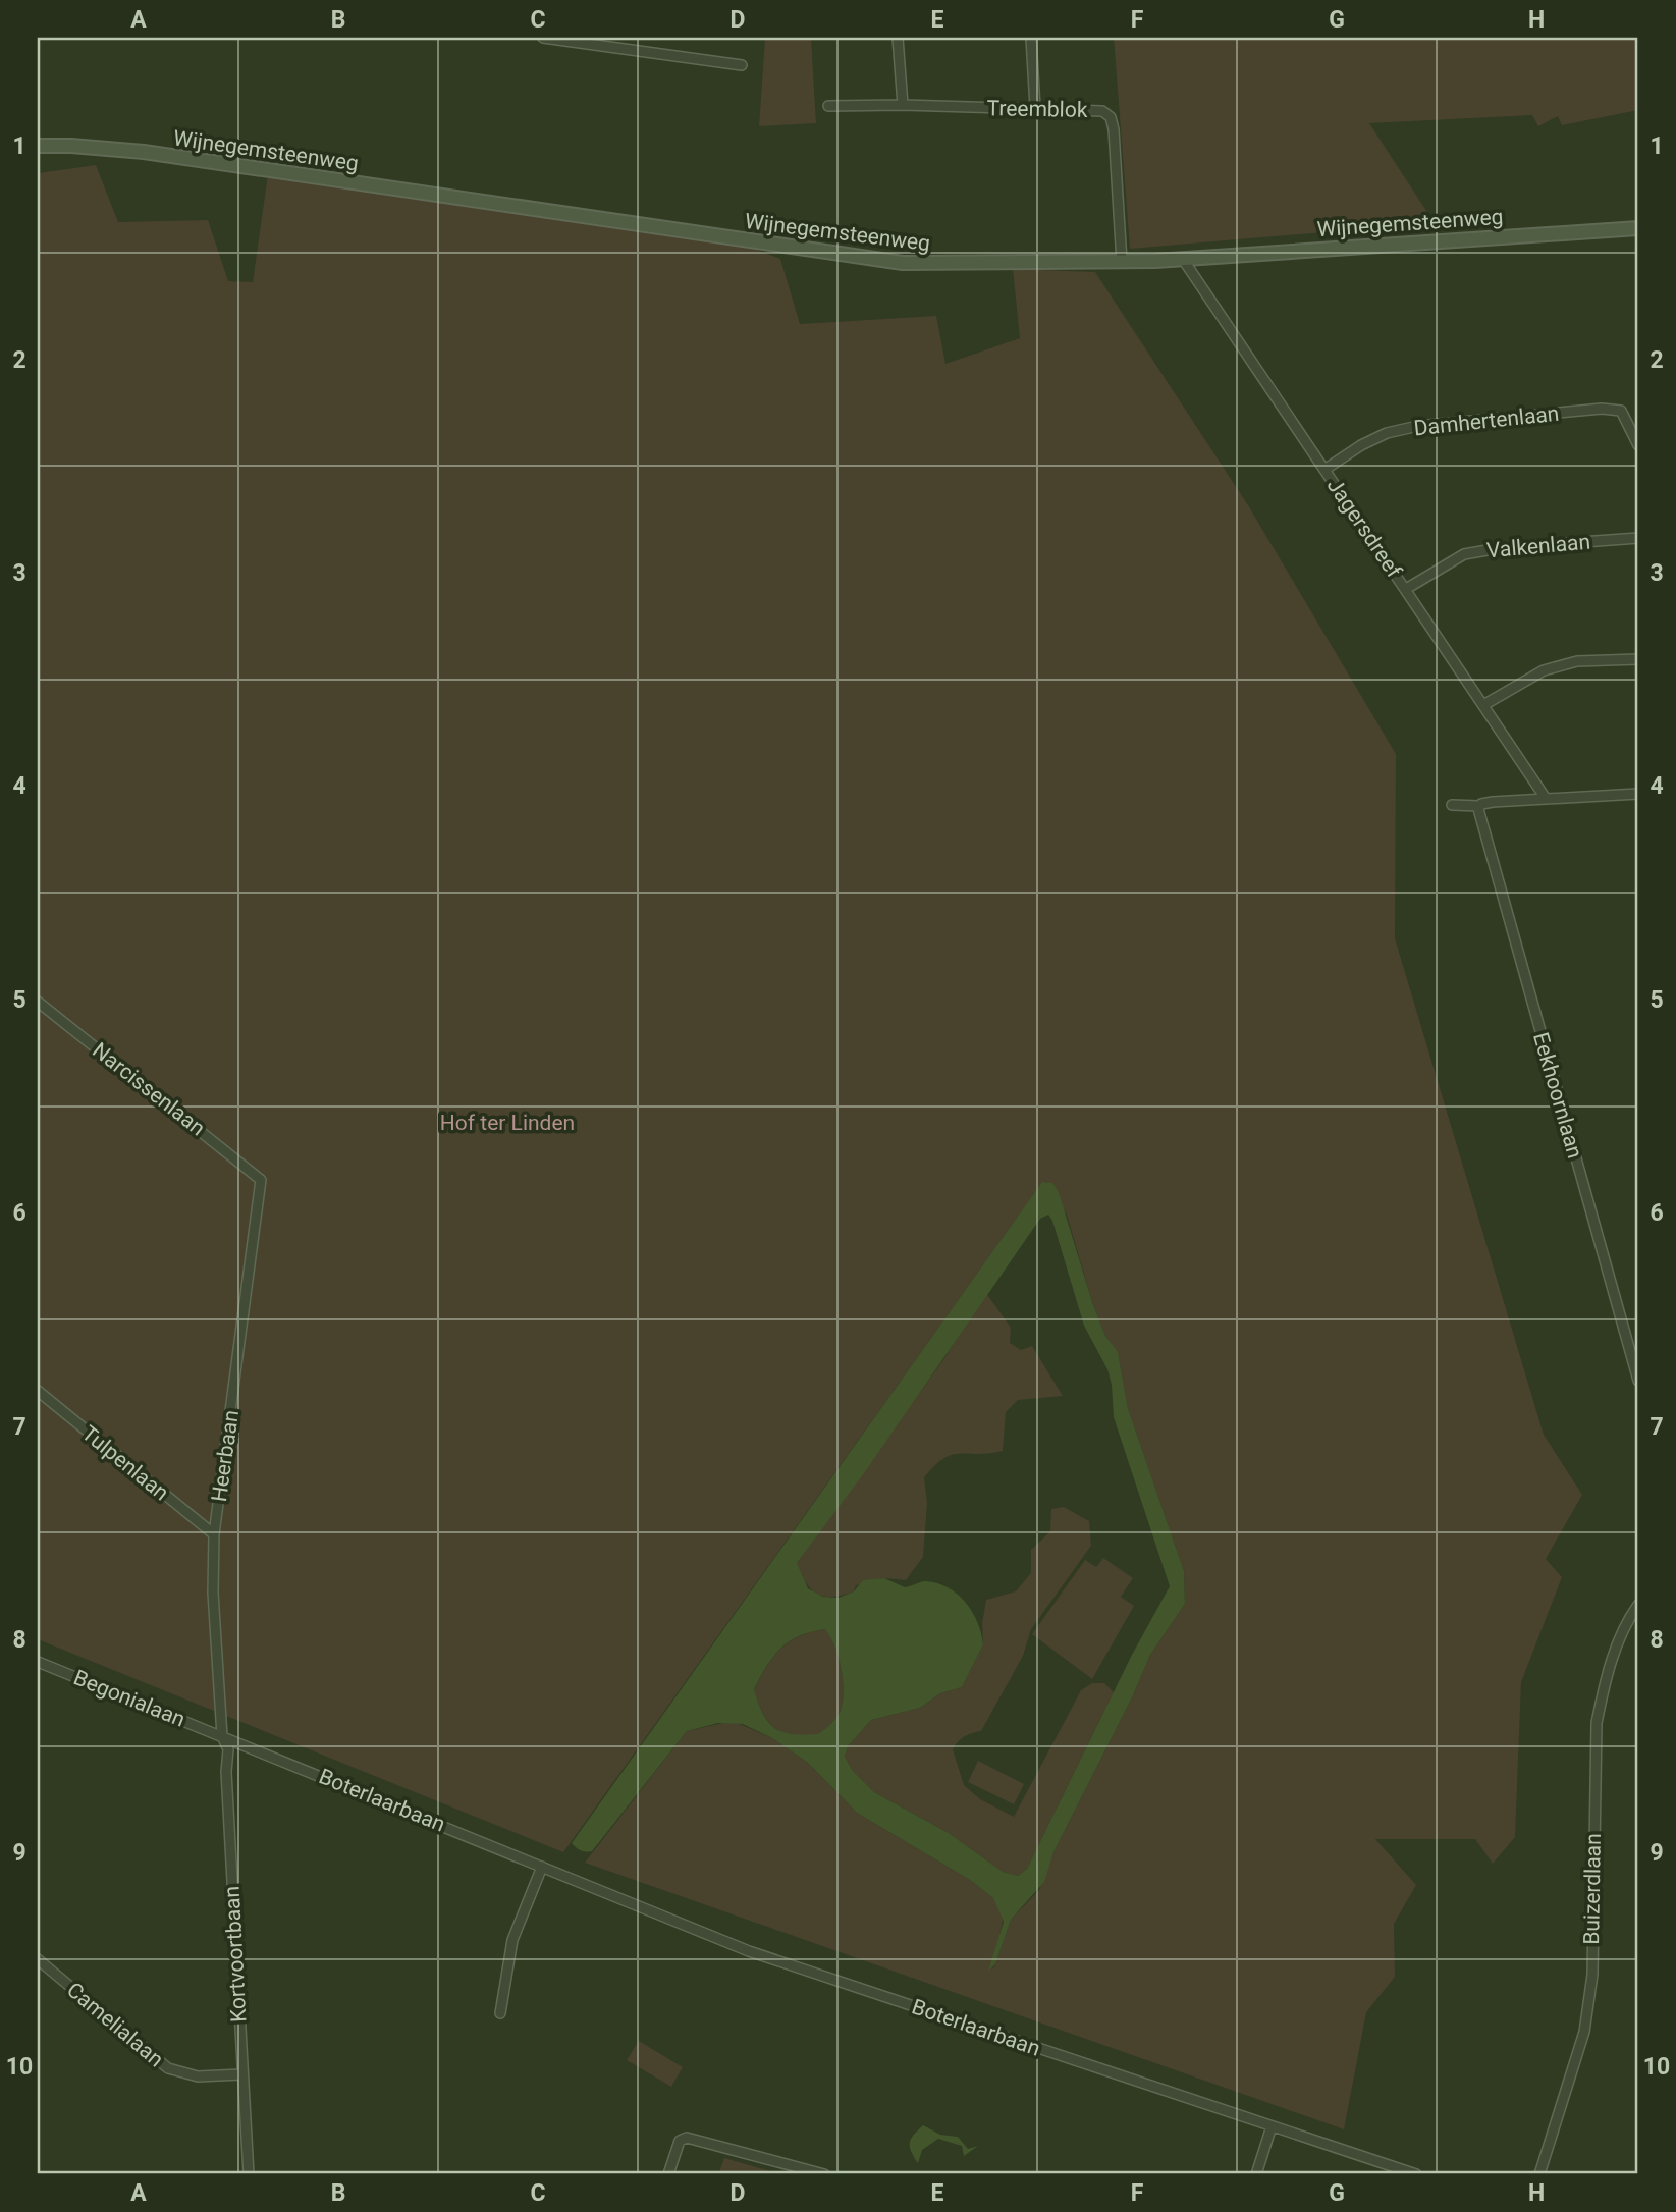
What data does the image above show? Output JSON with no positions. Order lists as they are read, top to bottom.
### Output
{
  "streets": {
    "street": [
      "Treemblok",
      "Wijnegemsteenweg",
      "Damhertenlaan",
      "Jagersdreef",
      "Valkenlaan",
      "Narcissenlaan",
      "Eekhoornlaan",
      "Heerbaan",
      "Tulpenlaan",
      "Begonialaan",
      "Boterlaarbaan",
      "Buizerdlaan",
      "Kortvoortbaan",
      "Camelialaan"
    ]
  },
  "crossings": [
    ["Treemblok", "Wijnegemsteenweg"],
    ["Wijnegemsteenweg", "Jagersdreef"],
    ["Damhertenlaan", "Jagersdreef"],
    ["Jagersdreef", "Valkenlaan"],
    ["Narcissenlaan", "Heerbaan"],
    ["Heerbaan", "Tulpenlaan"],
    ["Heerbaan", "Begonialaan"],
    ["Heerbaan", "Boterlaarbaan"],
    ["Heerbaan", "Kortvoortbaan"],
    ["Begonialaan", "Boterlaarbaan"],
    ["Begonialaan", "Kortvoortbaan"],
    ["Boterlaarbaan", "Kortvoortbaan"],
    ["Kortvoortbaan", "Camelialaan"]
  ],
  "parks": ["Hof ter Linden"],
  "grid": {
    "columns": [
      "A",
      "B",
      "C",
      "D",
      "E",
      "F",
      "G",
      "H"
    ],
    "rows": [
      "1",
      "2",
      "3",
      "4",
      "5",
      "6",
      "7",
      "8",
      "9",
      "10"
    ]
  }
}
